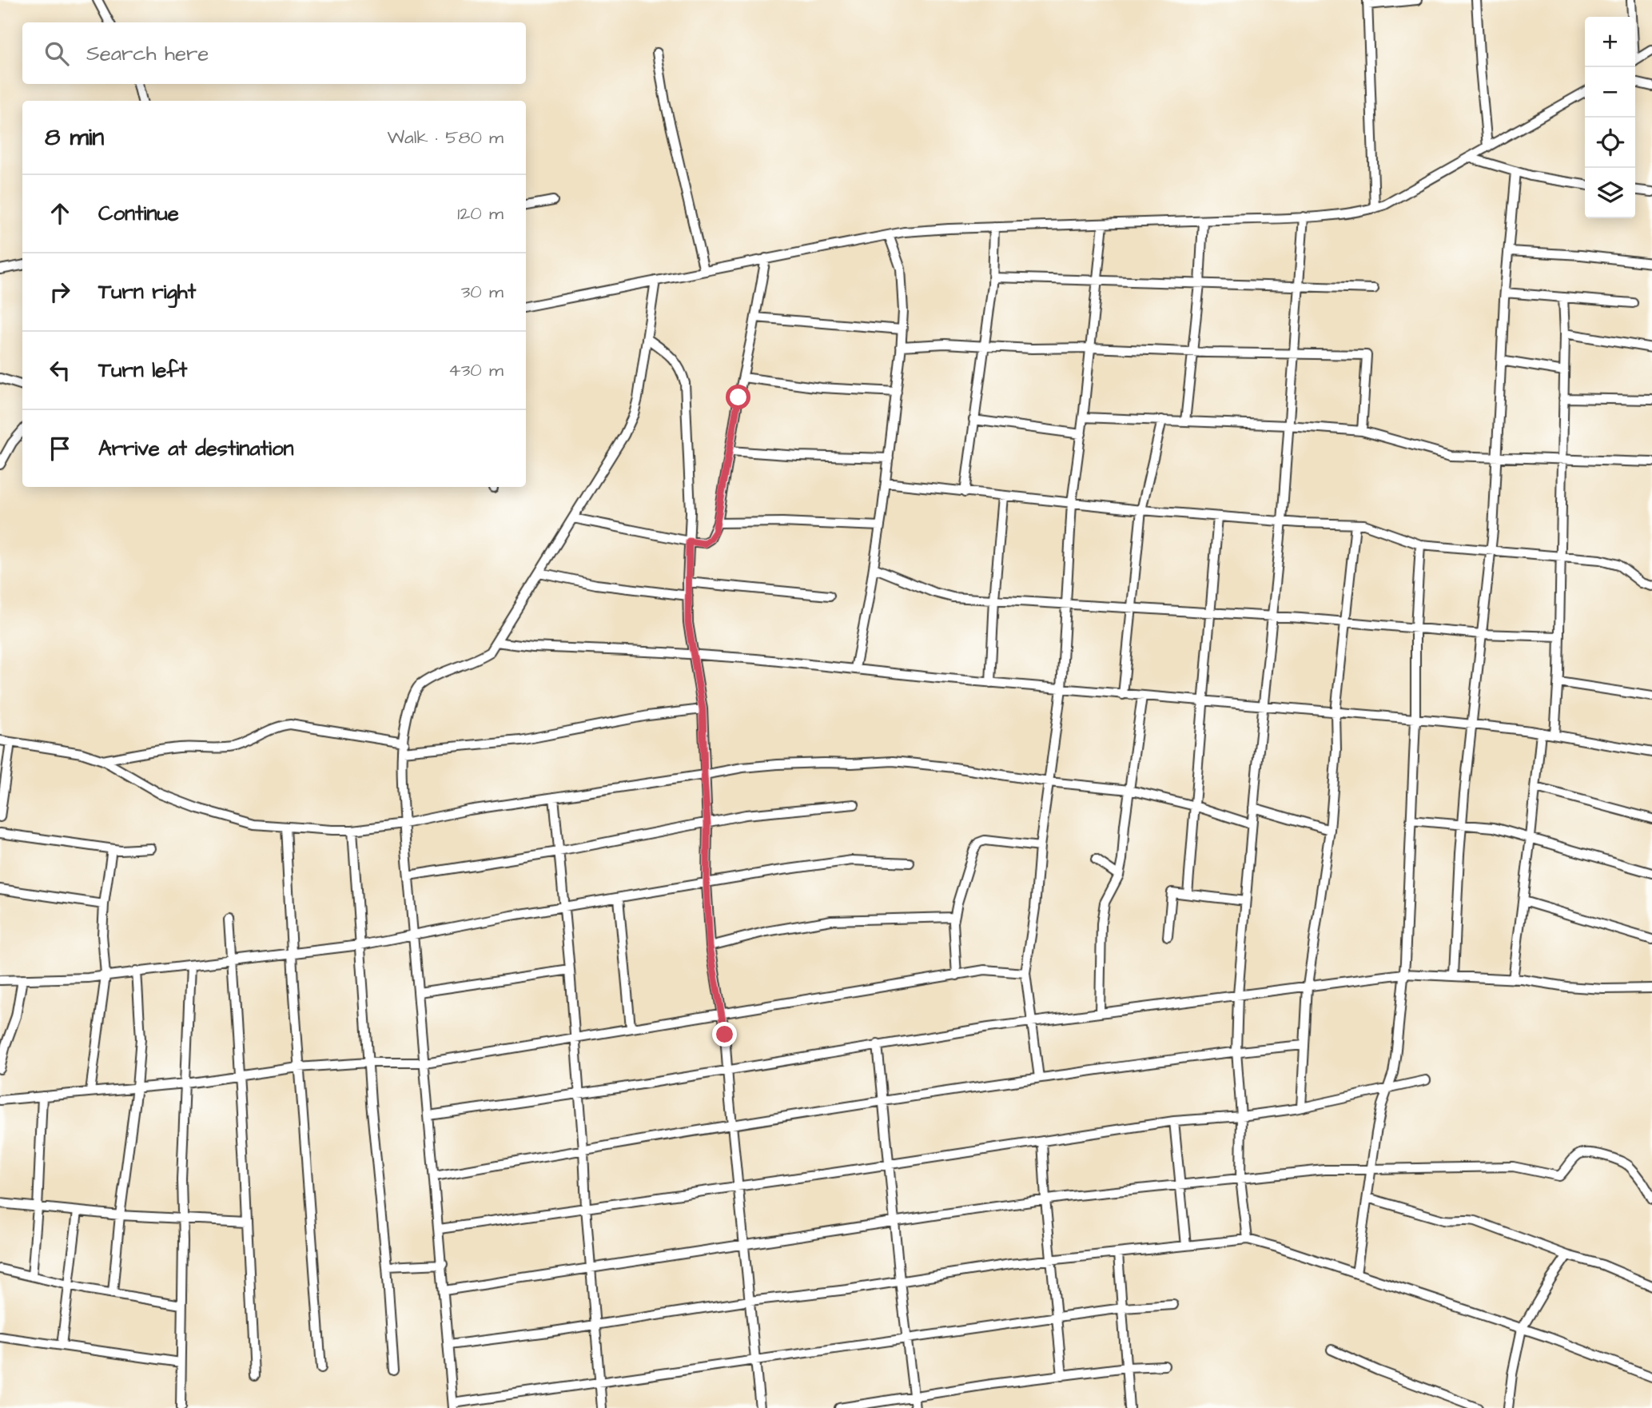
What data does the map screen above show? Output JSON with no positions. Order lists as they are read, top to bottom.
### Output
{
  "page": {
    "map_buttons": ["+", "−"],
    "search": "Search here",
    "heading": ["8 min", "Walk · 580 m"],
    "list": [
      ["Continue", "120 m"],
      ["Turn right", "30 m"],
      ["Turn left", "430 m"],
      "Arrive at destination"
    ]
  }
}
